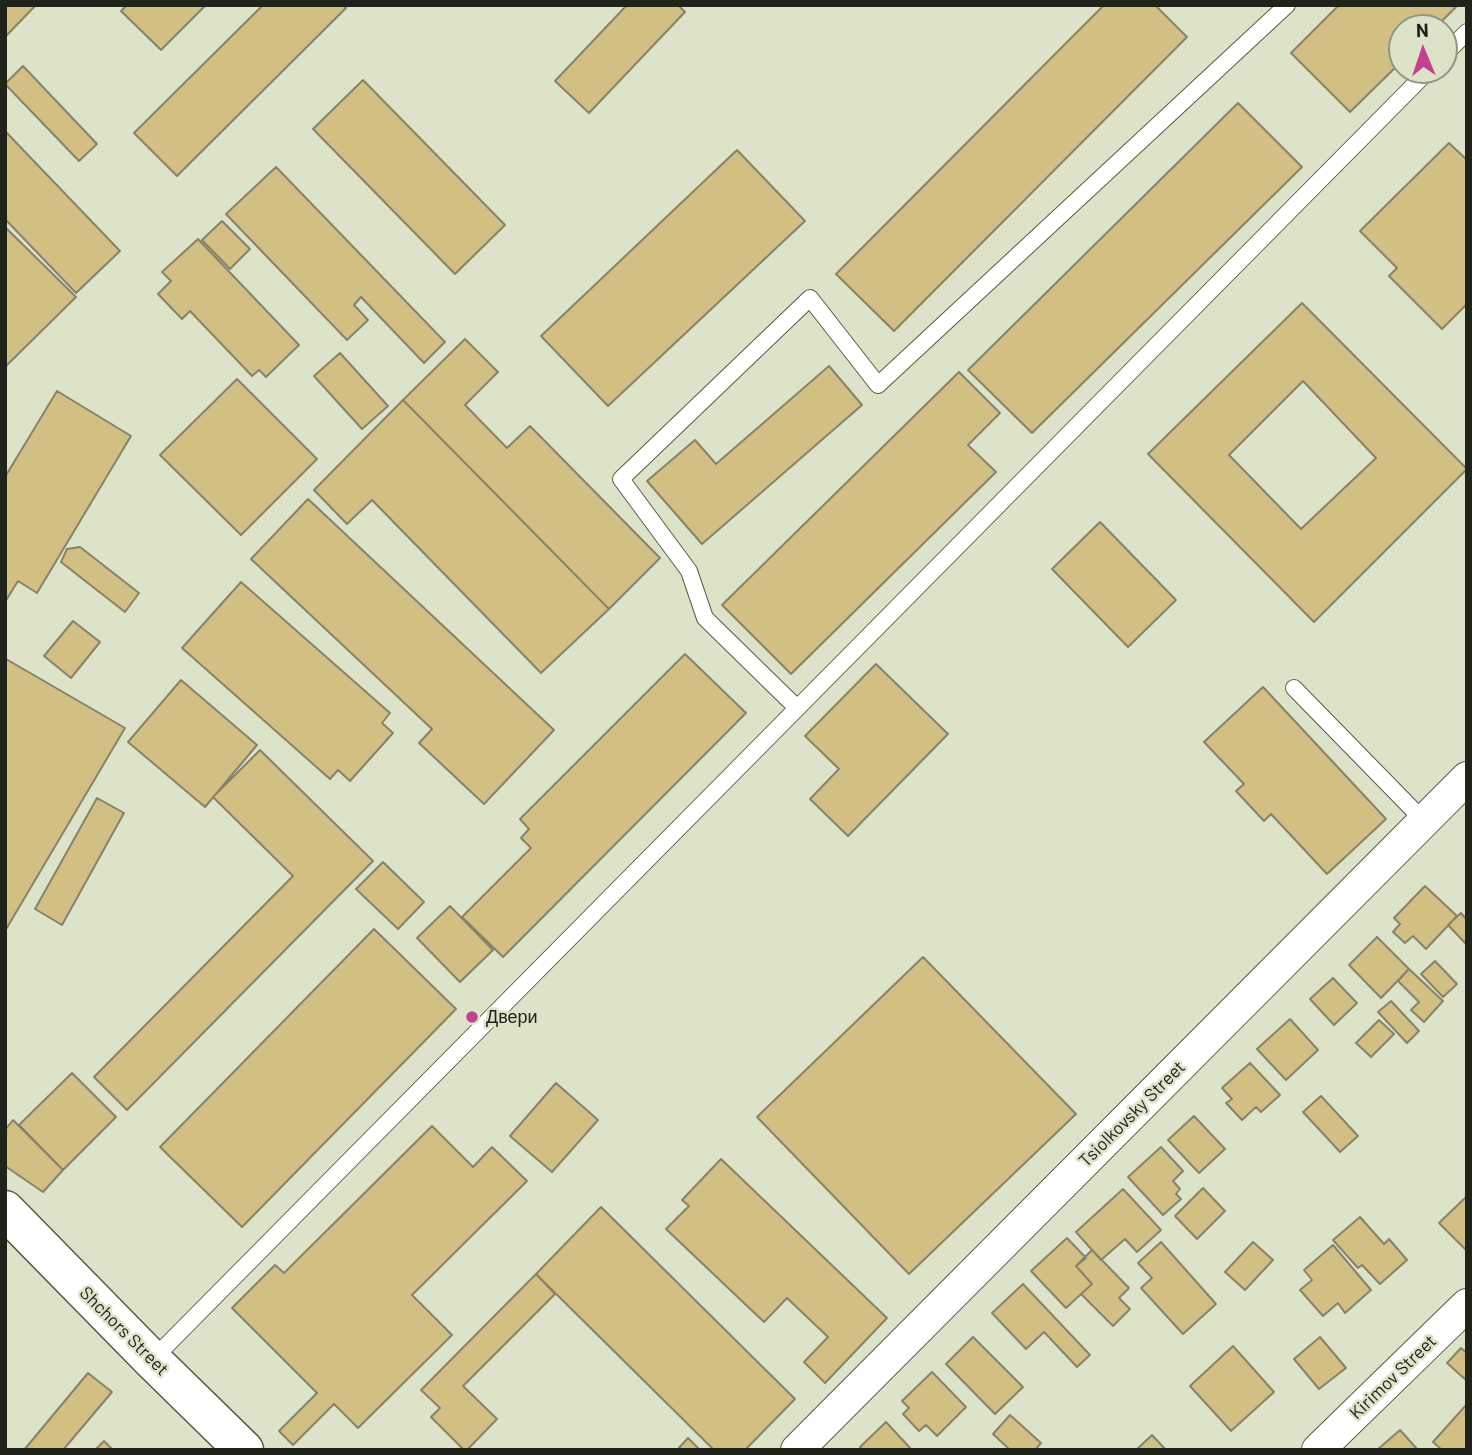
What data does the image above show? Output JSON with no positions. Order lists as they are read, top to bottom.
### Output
{
  "streets": {
    "street": ["Tsiolkovsky Street", "Shchors Street", "Kirimov Street"]
  },
  "places": ["Двери"],
  "north": "top"
}
